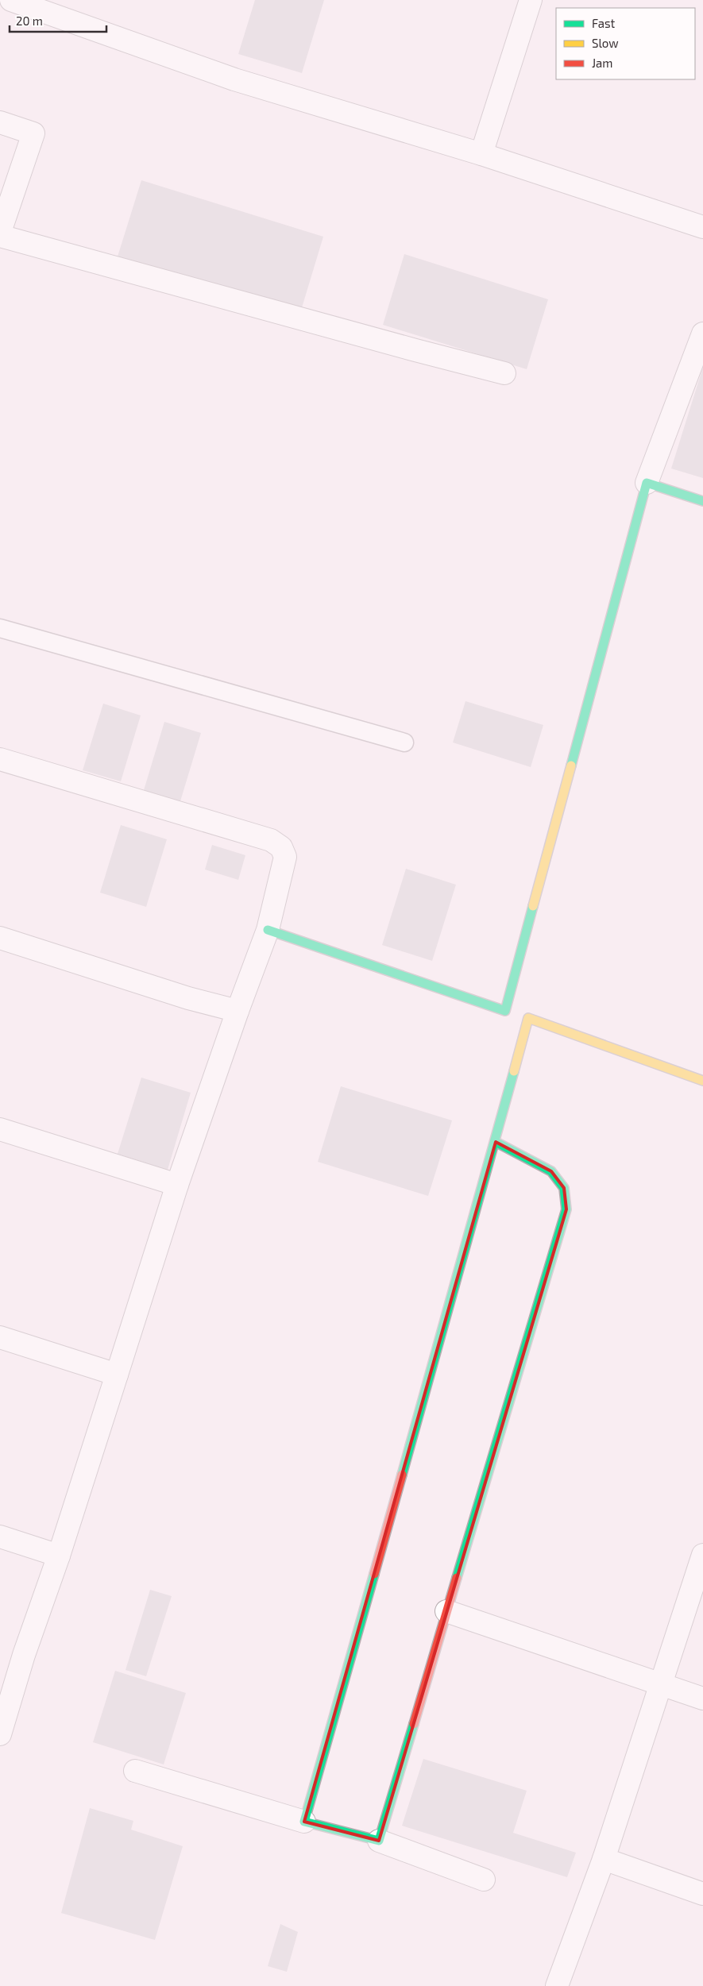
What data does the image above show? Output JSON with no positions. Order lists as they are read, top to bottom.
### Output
{
  "legend": ["Fast", "Slow", "Jam"],
  "scale_bar": "20 m"
}
